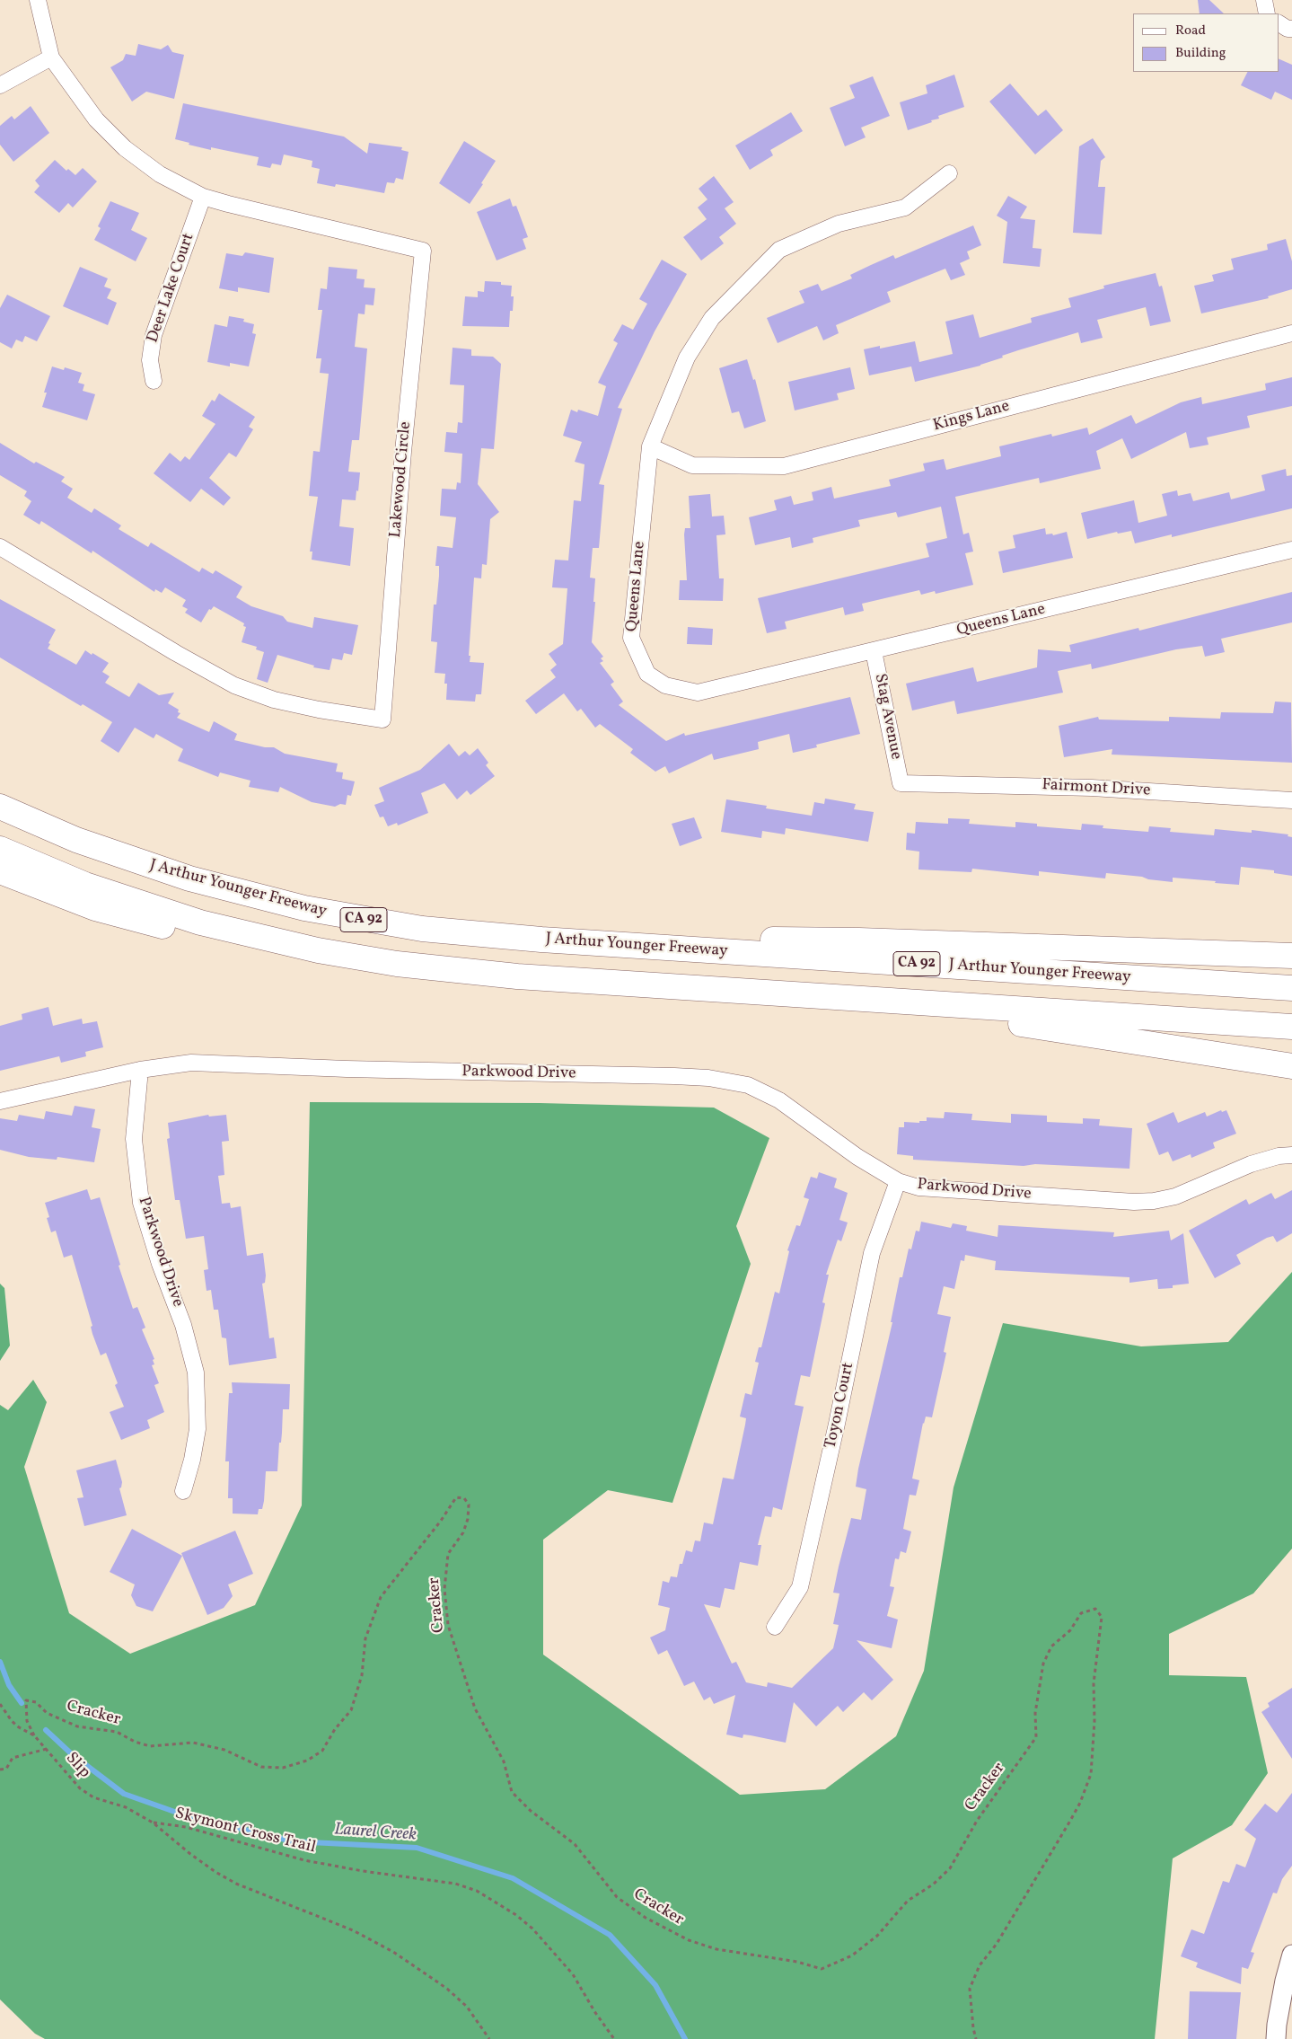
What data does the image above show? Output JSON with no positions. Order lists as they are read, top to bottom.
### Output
{
  "streets": {
    "highway": ["J Arthur Younger Freeway", "CA 92"],
    "street": [
      "Deer Lake Court",
      "Kings Lane",
      "Lakewood Circle",
      "Queens Lane",
      "Stag Avenue",
      "Fairmont Drive",
      "Parkwood Drive",
      "Toyon Court"
    ],
    "path": ["Cracker", "Slip", "Skymont Cross Trail"]
  },
  "crossings": [
    ["Deer Lake Court", "Lakewood Circle"],
    ["Kings Lane", "Queens Lane"],
    ["Queens Lane", "Stag Avenue"],
    ["Stag Avenue", "Fairmont Drive"],
    ["Parkwood Drive", "Toyon Court"],
    ["Cracker", "Slip"],
    ["Slip", "Skymont Cross Trail"]
  ],
  "water": ["Laurel Creek"],
  "legend": ["Road", "Building"]
}
